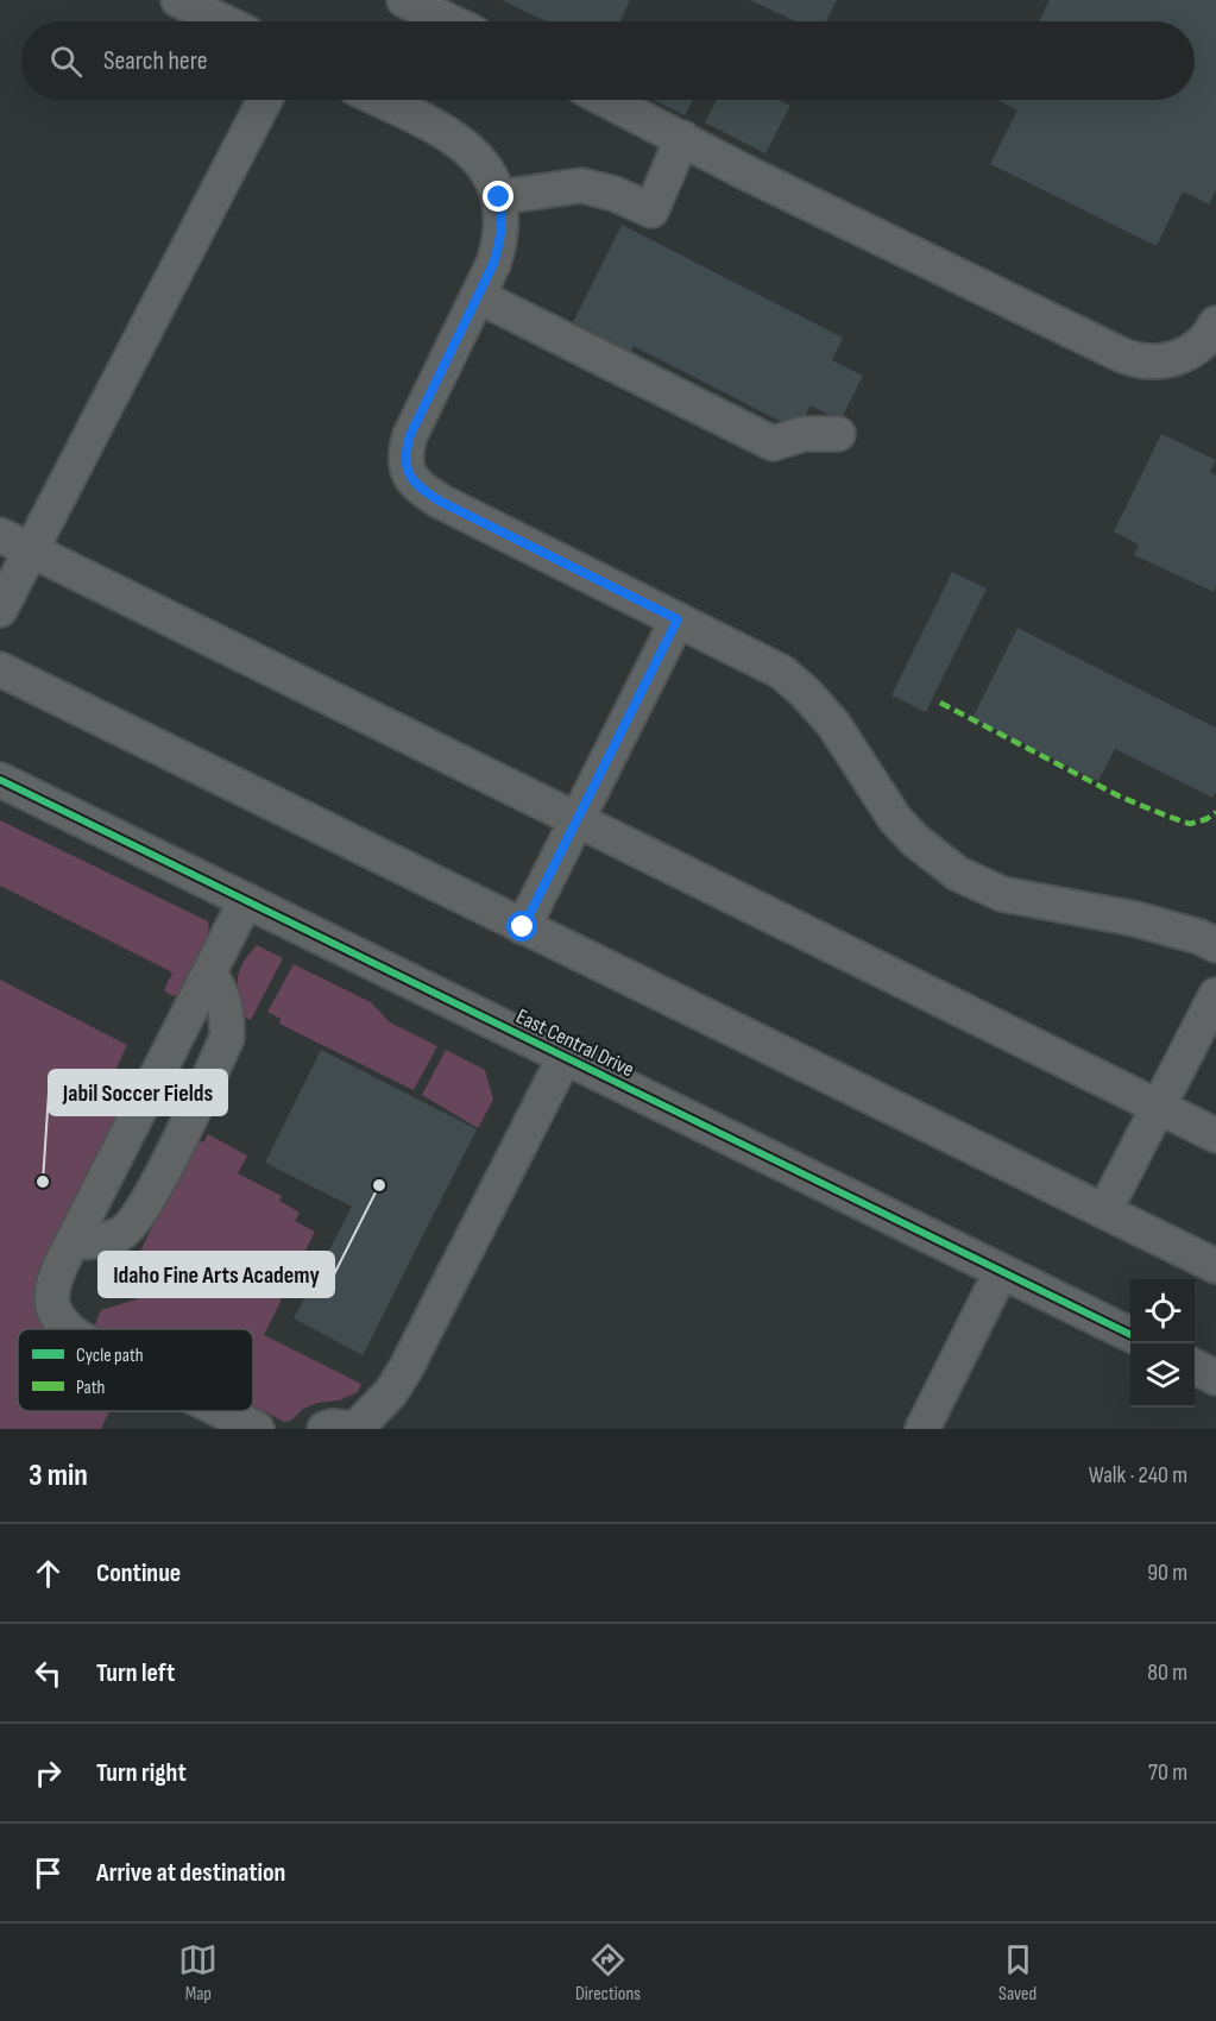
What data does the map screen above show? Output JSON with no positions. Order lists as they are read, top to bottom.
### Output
{
  "streets": {
    "street": ["East Central Drive"]
  },
  "places": ["Jabil Soccer Fields", "Idaho Fine Arts Academy"],
  "legend": ["Cycle path", "Path"],
  "page": {
    "search": "Search here",
    "heading": ["3 min", "Walk · 240 m"],
    "list": [
      ["Continue", "90 m"],
      ["Turn left", "80 m"],
      ["Turn right", "70 m"],
      "Arrive at destination"
    ],
    "nav": ["Map", "Directions", "Saved"]
  }
}
